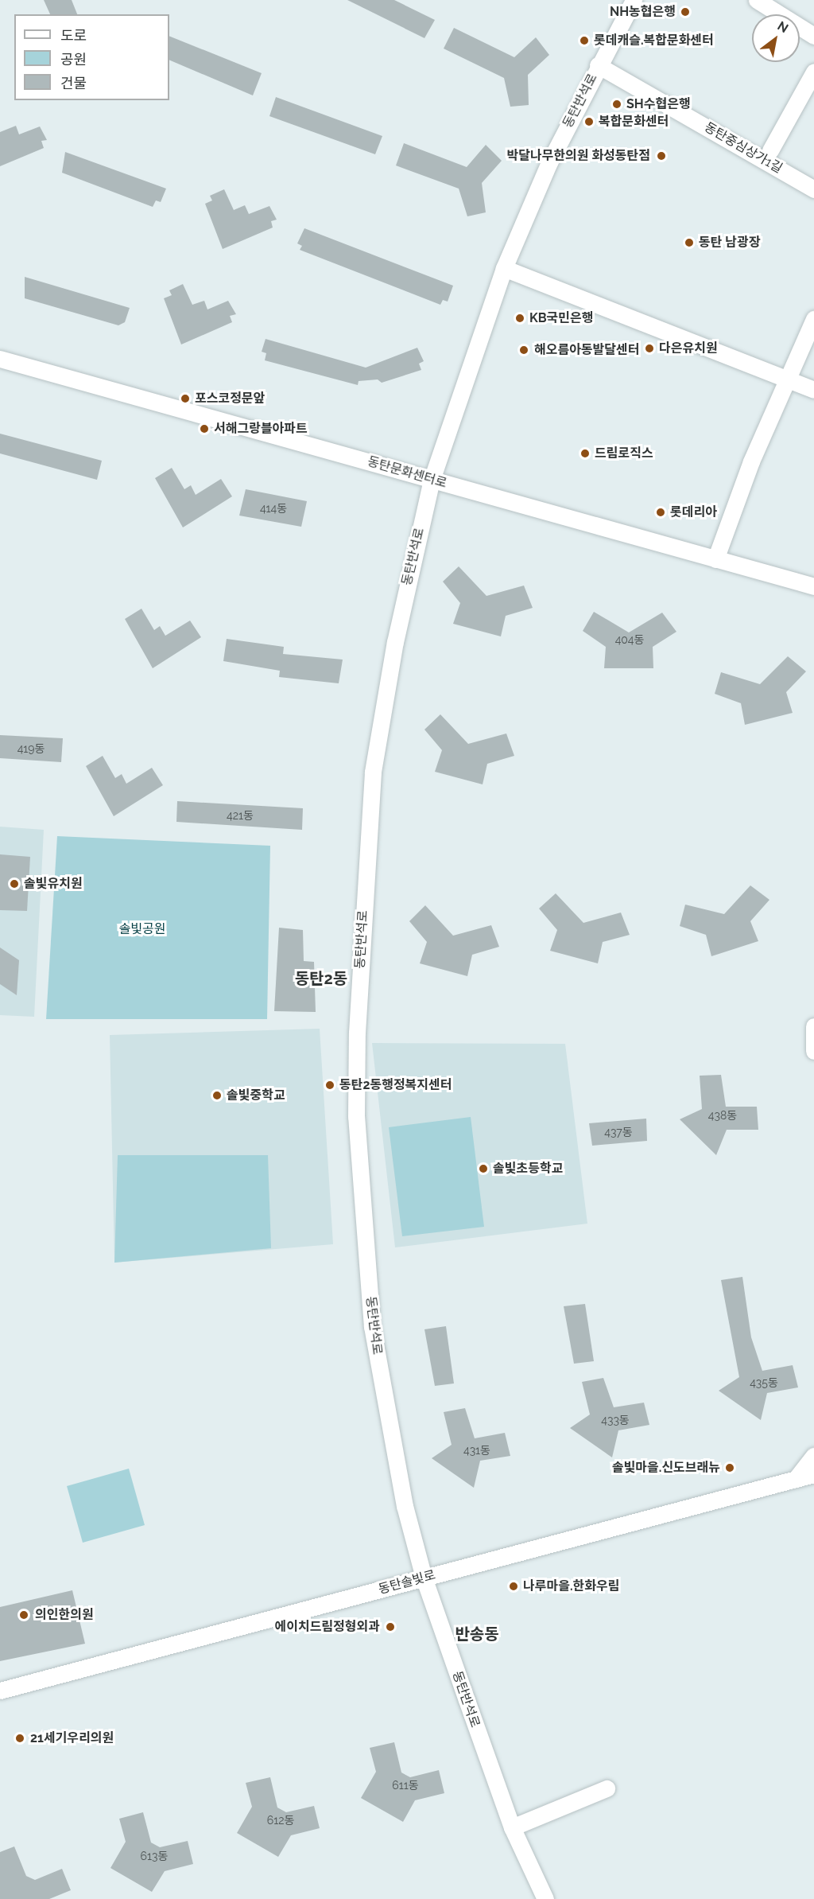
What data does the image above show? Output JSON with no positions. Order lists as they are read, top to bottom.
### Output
{
  "streets": {
    "street": [
      "동탄반석로",
      "동탄중심상가1길",
      "동탄문화센터로",
      "동탄솔빛로"
    ]
  },
  "crossings": [
    ["동탄반석로", "동탄중심상가1길"],
    ["동탄반석로", "동탄문화센터로"],
    ["동탄반석로", "동탄솔빛로"]
  ],
  "districts": ["동탄2동", "반송동"],
  "parks": ["솔빛공원"],
  "places": [
    "NH농협은행",
    "롯데캐슬.복합문화센터",
    "SH수협은행",
    "복합문화센터",
    "박달나무한의원 화성동탄점",
    "동탄 남광장",
    "KB국민은행",
    "다은유치원",
    "해오름아동발달센터",
    "포스코정문앞",
    "서해그랑블아파트",
    "드림로직스",
    "롯데리아",
    "솔빛유치원",
    "동탄2동행정복지센터",
    "솔빛중학교",
    "솔빛초등학교",
    "솔빛마을.신도브래뉴",
    "나루마을.한화우림",
    "의인한의원",
    "에이치드림정형외과",
    "21세기우리의원"
  ],
  "house_numbers": [
    "414동",
    "404동",
    "419동",
    "421동",
    "438동",
    "437동",
    "435동",
    "433동",
    "431동",
    "611동",
    "612동",
    "613동"
  ],
  "legend": ["도로", "공원", "건물"],
  "north": "top right"
}
